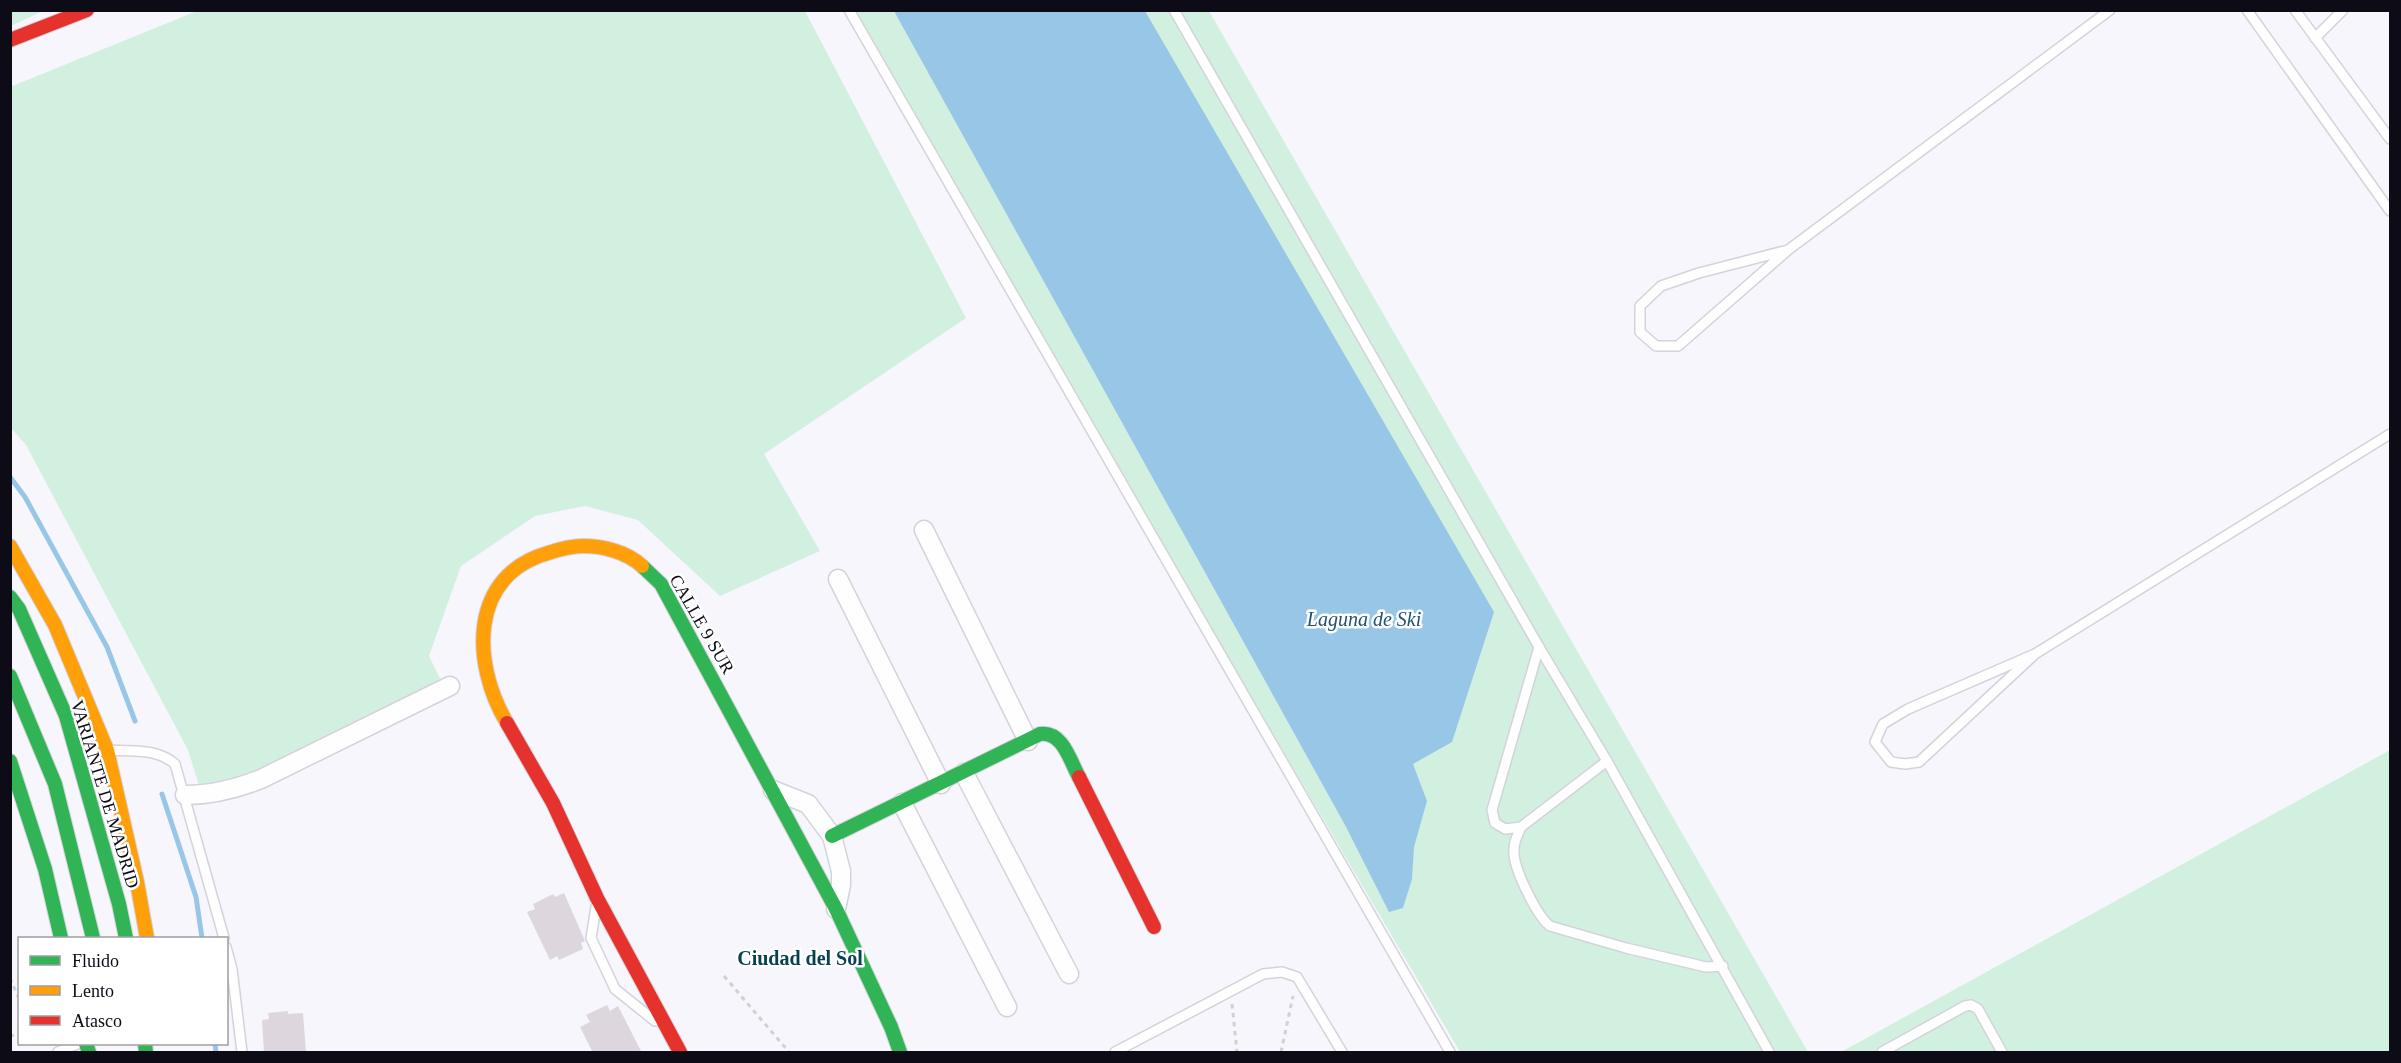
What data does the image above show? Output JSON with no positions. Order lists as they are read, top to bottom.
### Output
{
  "streets": {
    "street": ["CALLE 9 SUR", "VARIANTE DE MADRID"]
  },
  "districts": ["Ciudad del Sol"],
  "water": ["Laguna de Ski"],
  "legend": ["Fluido", "Lento", "Atasco"]
}
